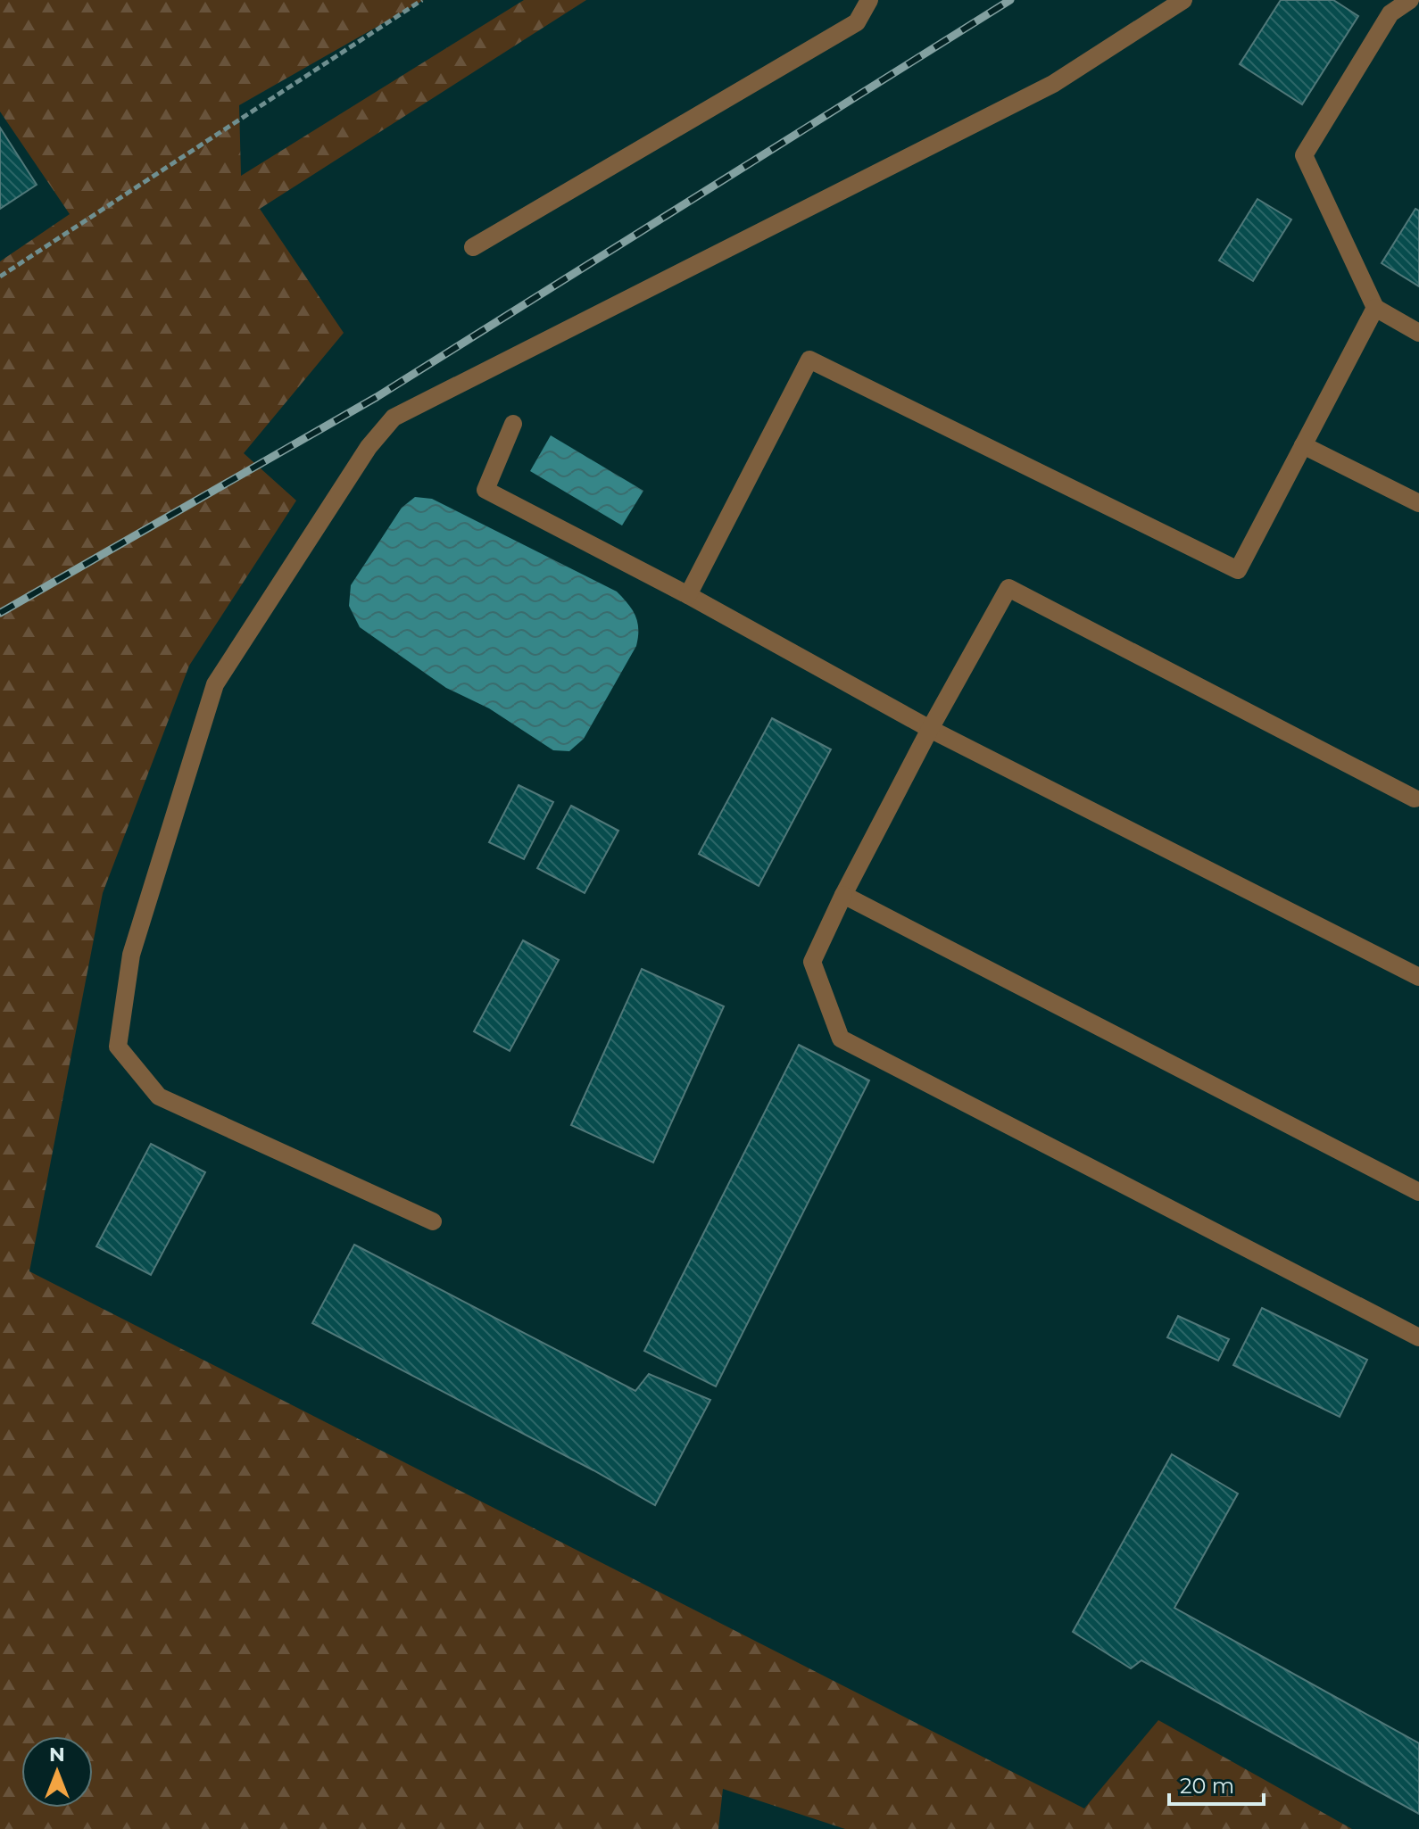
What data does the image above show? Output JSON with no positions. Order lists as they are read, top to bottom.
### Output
{
  "scale_bar": "20 m",
  "north": "top"
}
